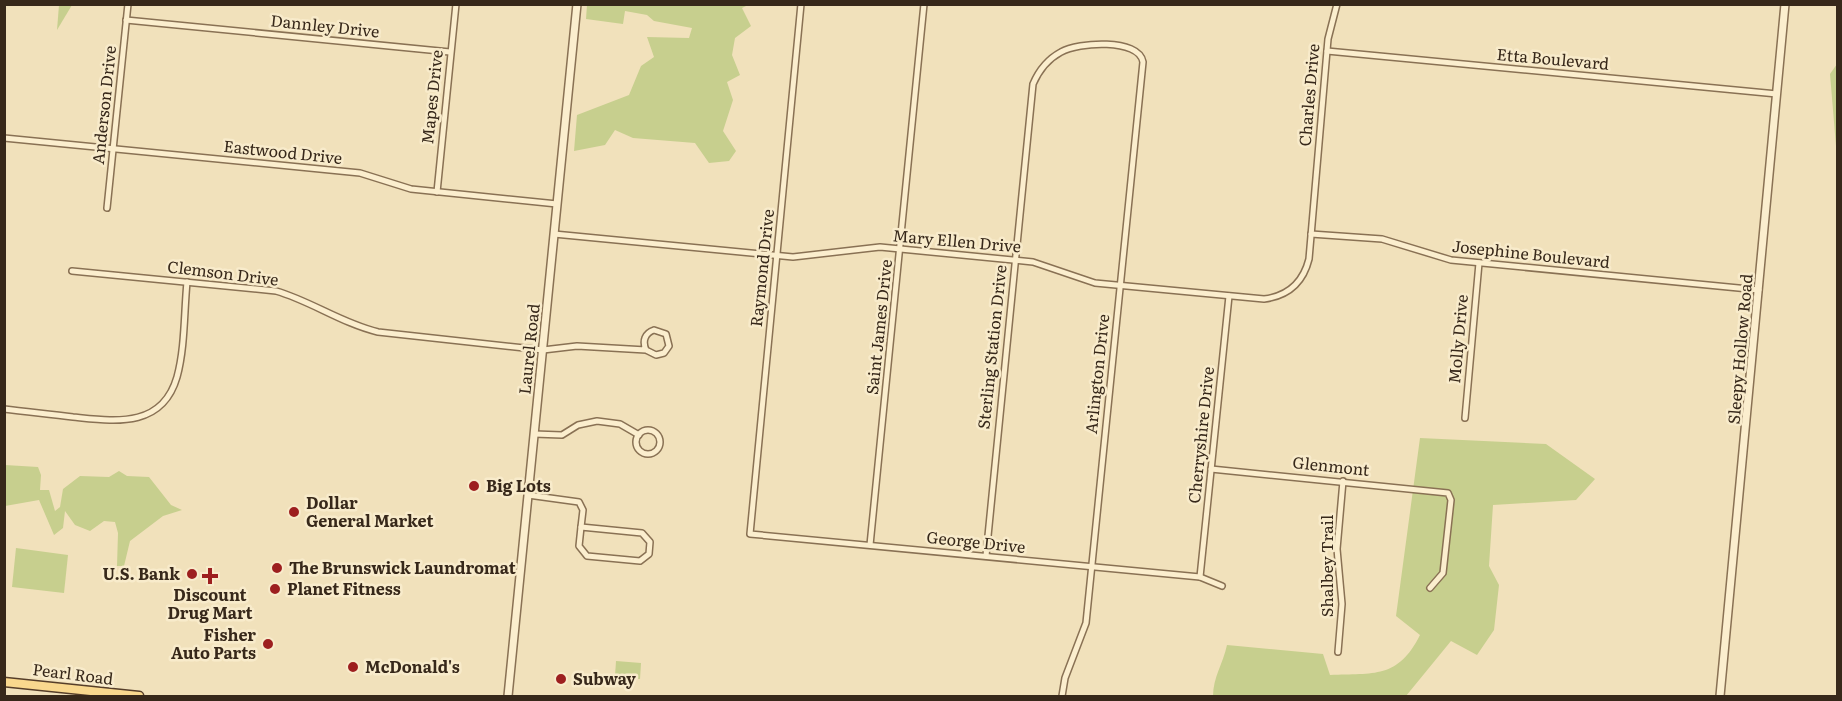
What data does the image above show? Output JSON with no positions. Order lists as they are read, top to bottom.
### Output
{
  "streets": {
    "main road": ["Pearl Road"],
    "street": [
      "Dannley Drive",
      "Etta Boulevard",
      "Charles Drive",
      "Mapes Drive",
      "Anderson Drive",
      "Eastwood Drive",
      "Mary Ellen Drive",
      "Josephine Boulevard",
      "Raymond Drive",
      "Clemson Drive",
      "Saint James Drive",
      "Molly Drive",
      "Sterling Station Drive",
      "Laurel Road",
      "Sleepy Hollow Road",
      "Arlington Drive",
      "Cherryshire Drive",
      "Glenmont",
      "George Drive",
      "Shalbey Trail"
    ]
  },
  "crossings": [
    ["Dannley Drive", "Mapes Drive"],
    ["Dannley Drive", "Anderson Drive"],
    ["Etta Boulevard", "Charles Drive"],
    ["Etta Boulevard", "Sleepy Hollow Road"],
    ["Charles Drive", "Mary Ellen Drive"],
    ["Charles Drive", "Josephine Boulevard"],
    ["Mapes Drive", "Eastwood Drive"],
    ["Anderson Drive", "Eastwood Drive"],
    ["Eastwood Drive", "Laurel Road"],
    ["Mary Ellen Drive", "Josephine Boulevard"],
    ["Mary Ellen Drive", "Raymond Drive"],
    ["Mary Ellen Drive", "Saint James Drive"],
    ["Mary Ellen Drive", "Sterling Station Drive"],
    ["Mary Ellen Drive", "Laurel Road"],
    ["Mary Ellen Drive", "Arlington Drive"],
    ["Mary Ellen Drive", "Cherryshire Drive"],
    ["Josephine Boulevard", "Molly Drive"],
    ["Josephine Boulevard", "Sleepy Hollow Road"],
    ["Raymond Drive", "George Drive"],
    ["Clemson Drive", "Laurel Road"],
    ["Saint James Drive", "George Drive"],
    ["Sterling Station Drive", "Arlington Drive"],
    ["Sterling Station Drive", "George Drive"],
    ["Arlington Drive", "George Drive"],
    ["Cherryshire Drive", "Glenmont"],
    ["Cherryshire Drive", "George Drive"],
    ["Glenmont", "Shalbey Trail"]
  ],
  "places": {
    "other": [
      "Big Lots",
      "Dollar General Market",
      "The Brunswick Laundromat",
      "U.S. Bank",
      "Planet Fitness",
      "Fisher Auto Parts",
      "McDonald's",
      "Subway"
    ],
    "health": ["Discount Drug Mart"]
  }
}
